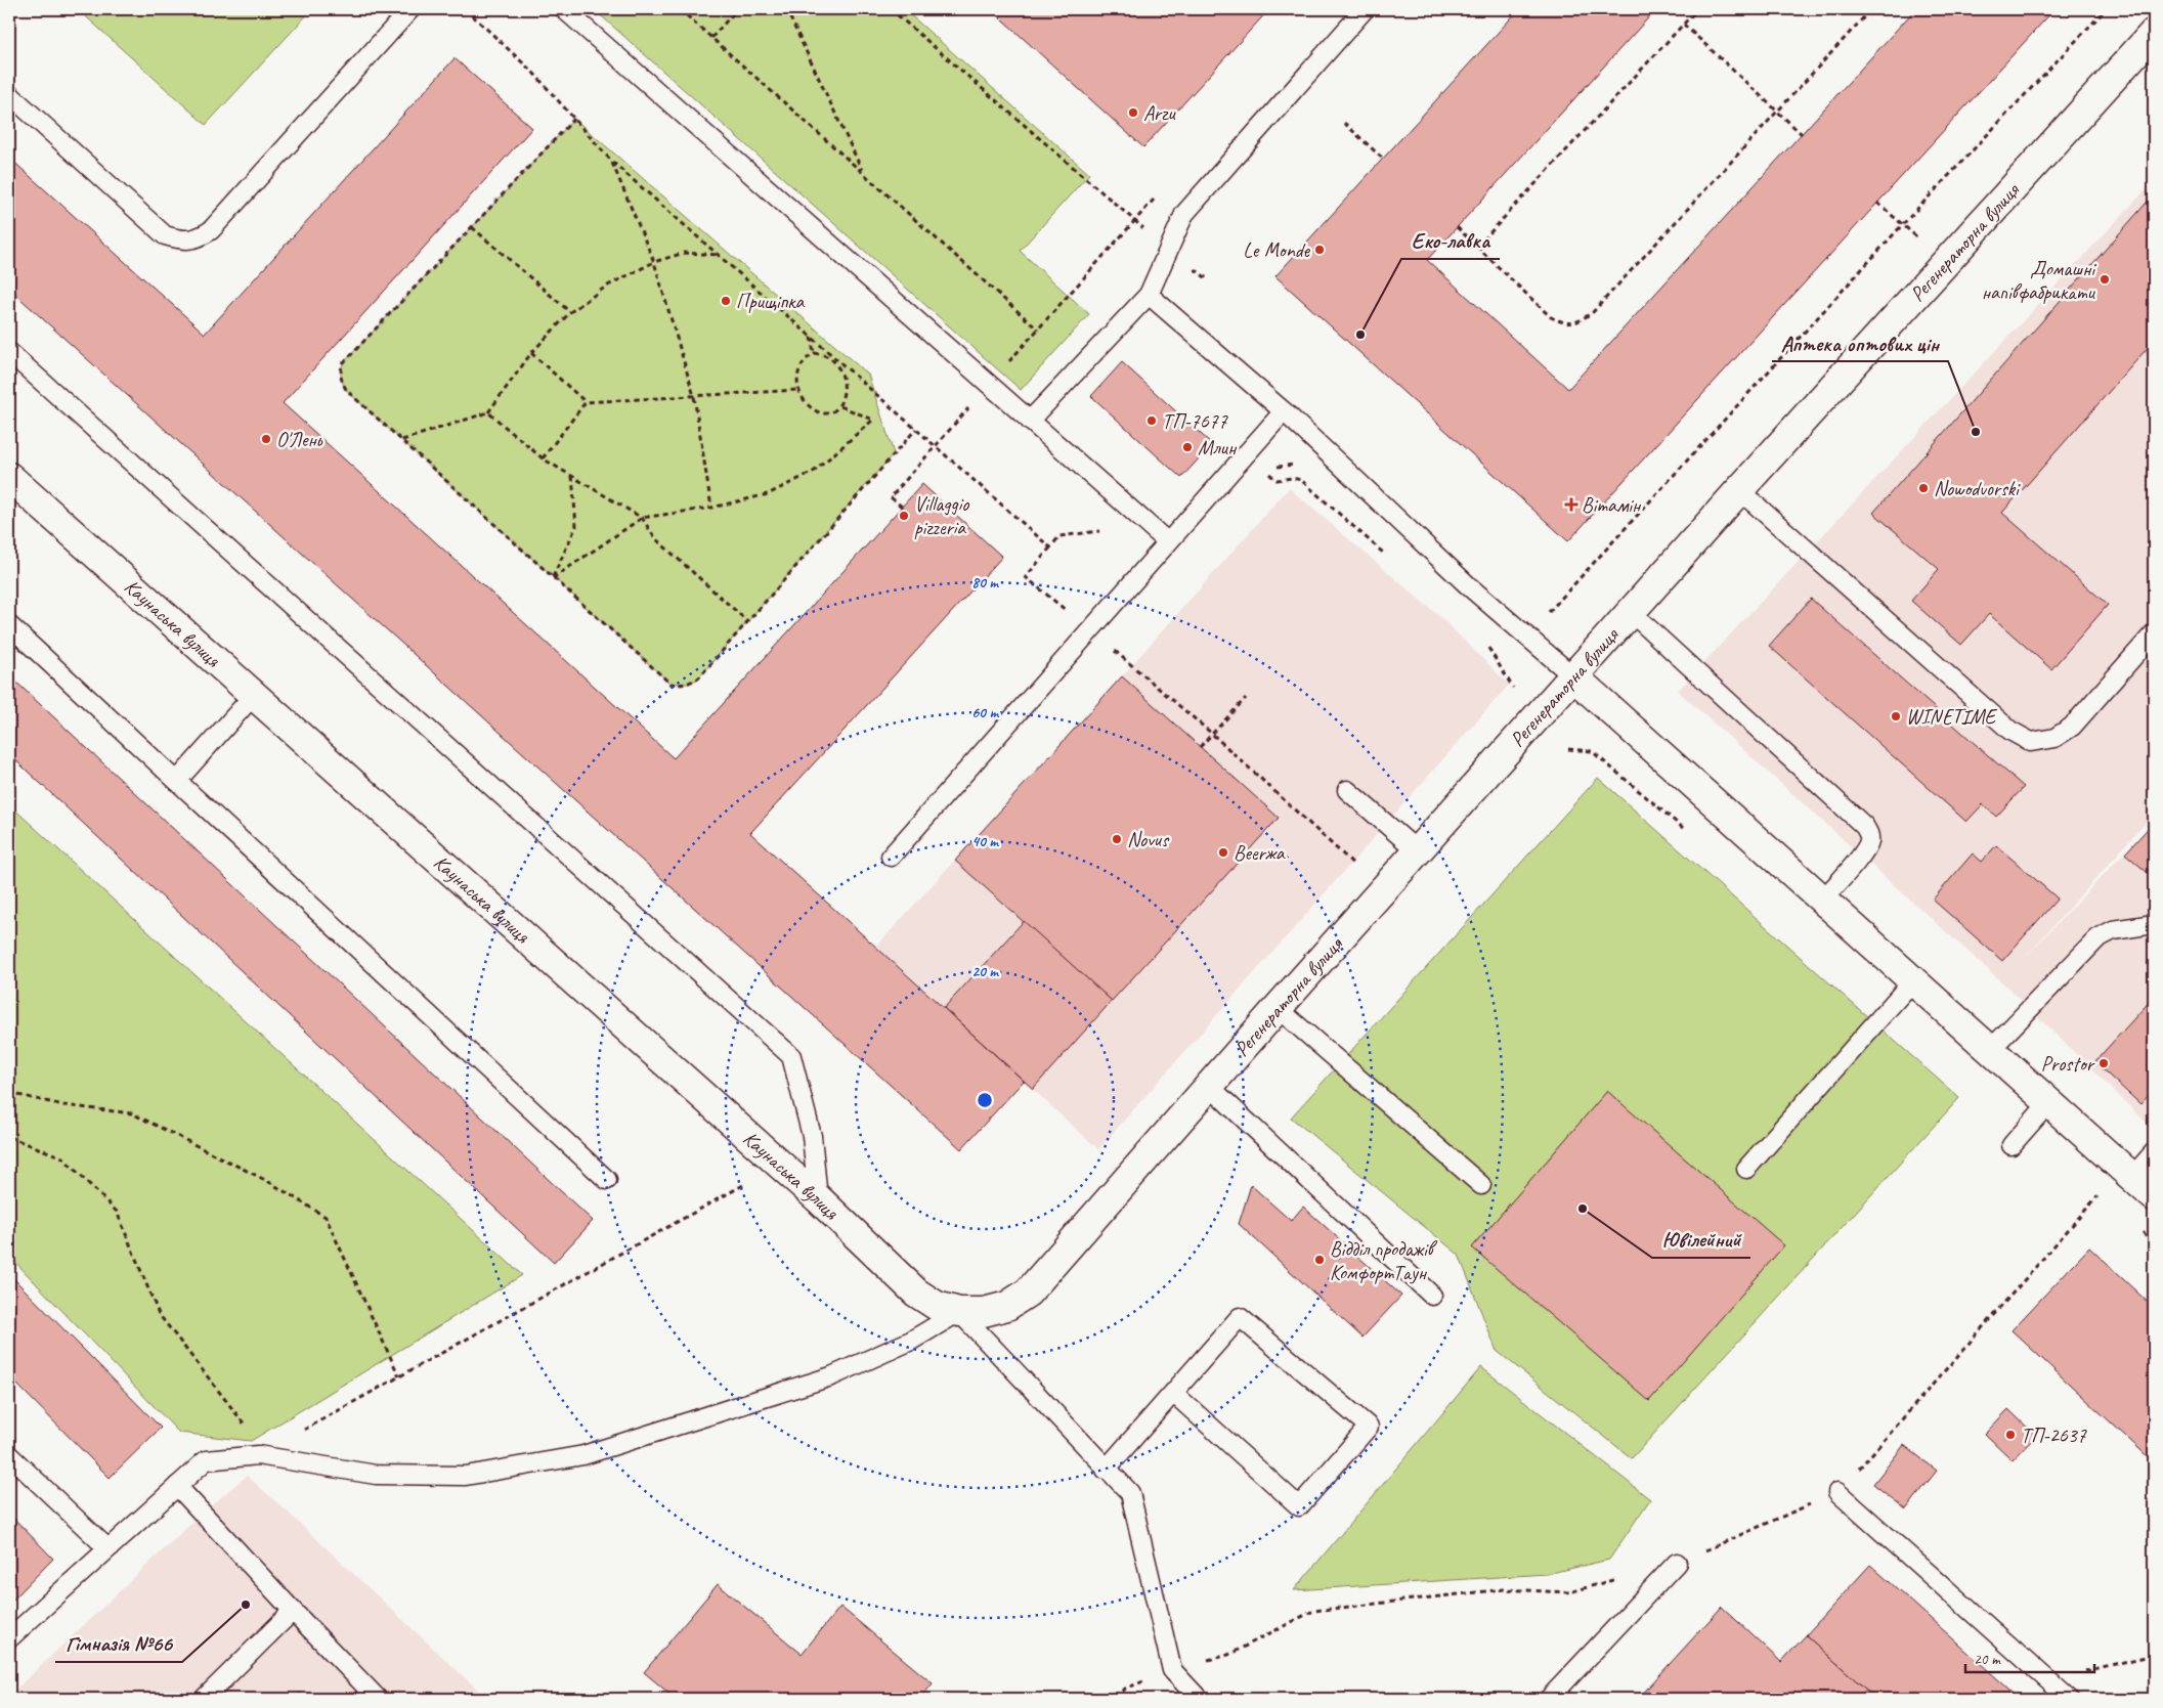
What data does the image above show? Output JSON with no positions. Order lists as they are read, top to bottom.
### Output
{
  "streets": {
    "street": ["Регенераторна вулиця", "Каунаська вулиця"]
  },
  "crossings": [
    ["Регенераторна вулиця", "Каунаська вулиця"]
  ],
  "places": {
    "other": [
      "Arzu",
      "Le Monde",
      "Домашні напівфабрикати",
      "Прищіпка",
      "Еко-лавка",
      "ТП-7677",
      "Аптека оптових цін",
      "О'Лень",
      "Млин",
      "Nowodvorski",
      "Villaggio pizzeria",
      "WINETIME",
      "Novus",
      "Beerжа",
      "Prostor",
      "Ювілейний",
      "Відділ продажів КомфортТаун",
      "ТП-2637",
      "Гімназія №66"
    ],
    "health": ["Вітамін"]
  },
  "scale_bar": "20 m",
  "rings": [
    "80 m",
    "60 m",
    "40 m",
    "20 m"
  ]
}
